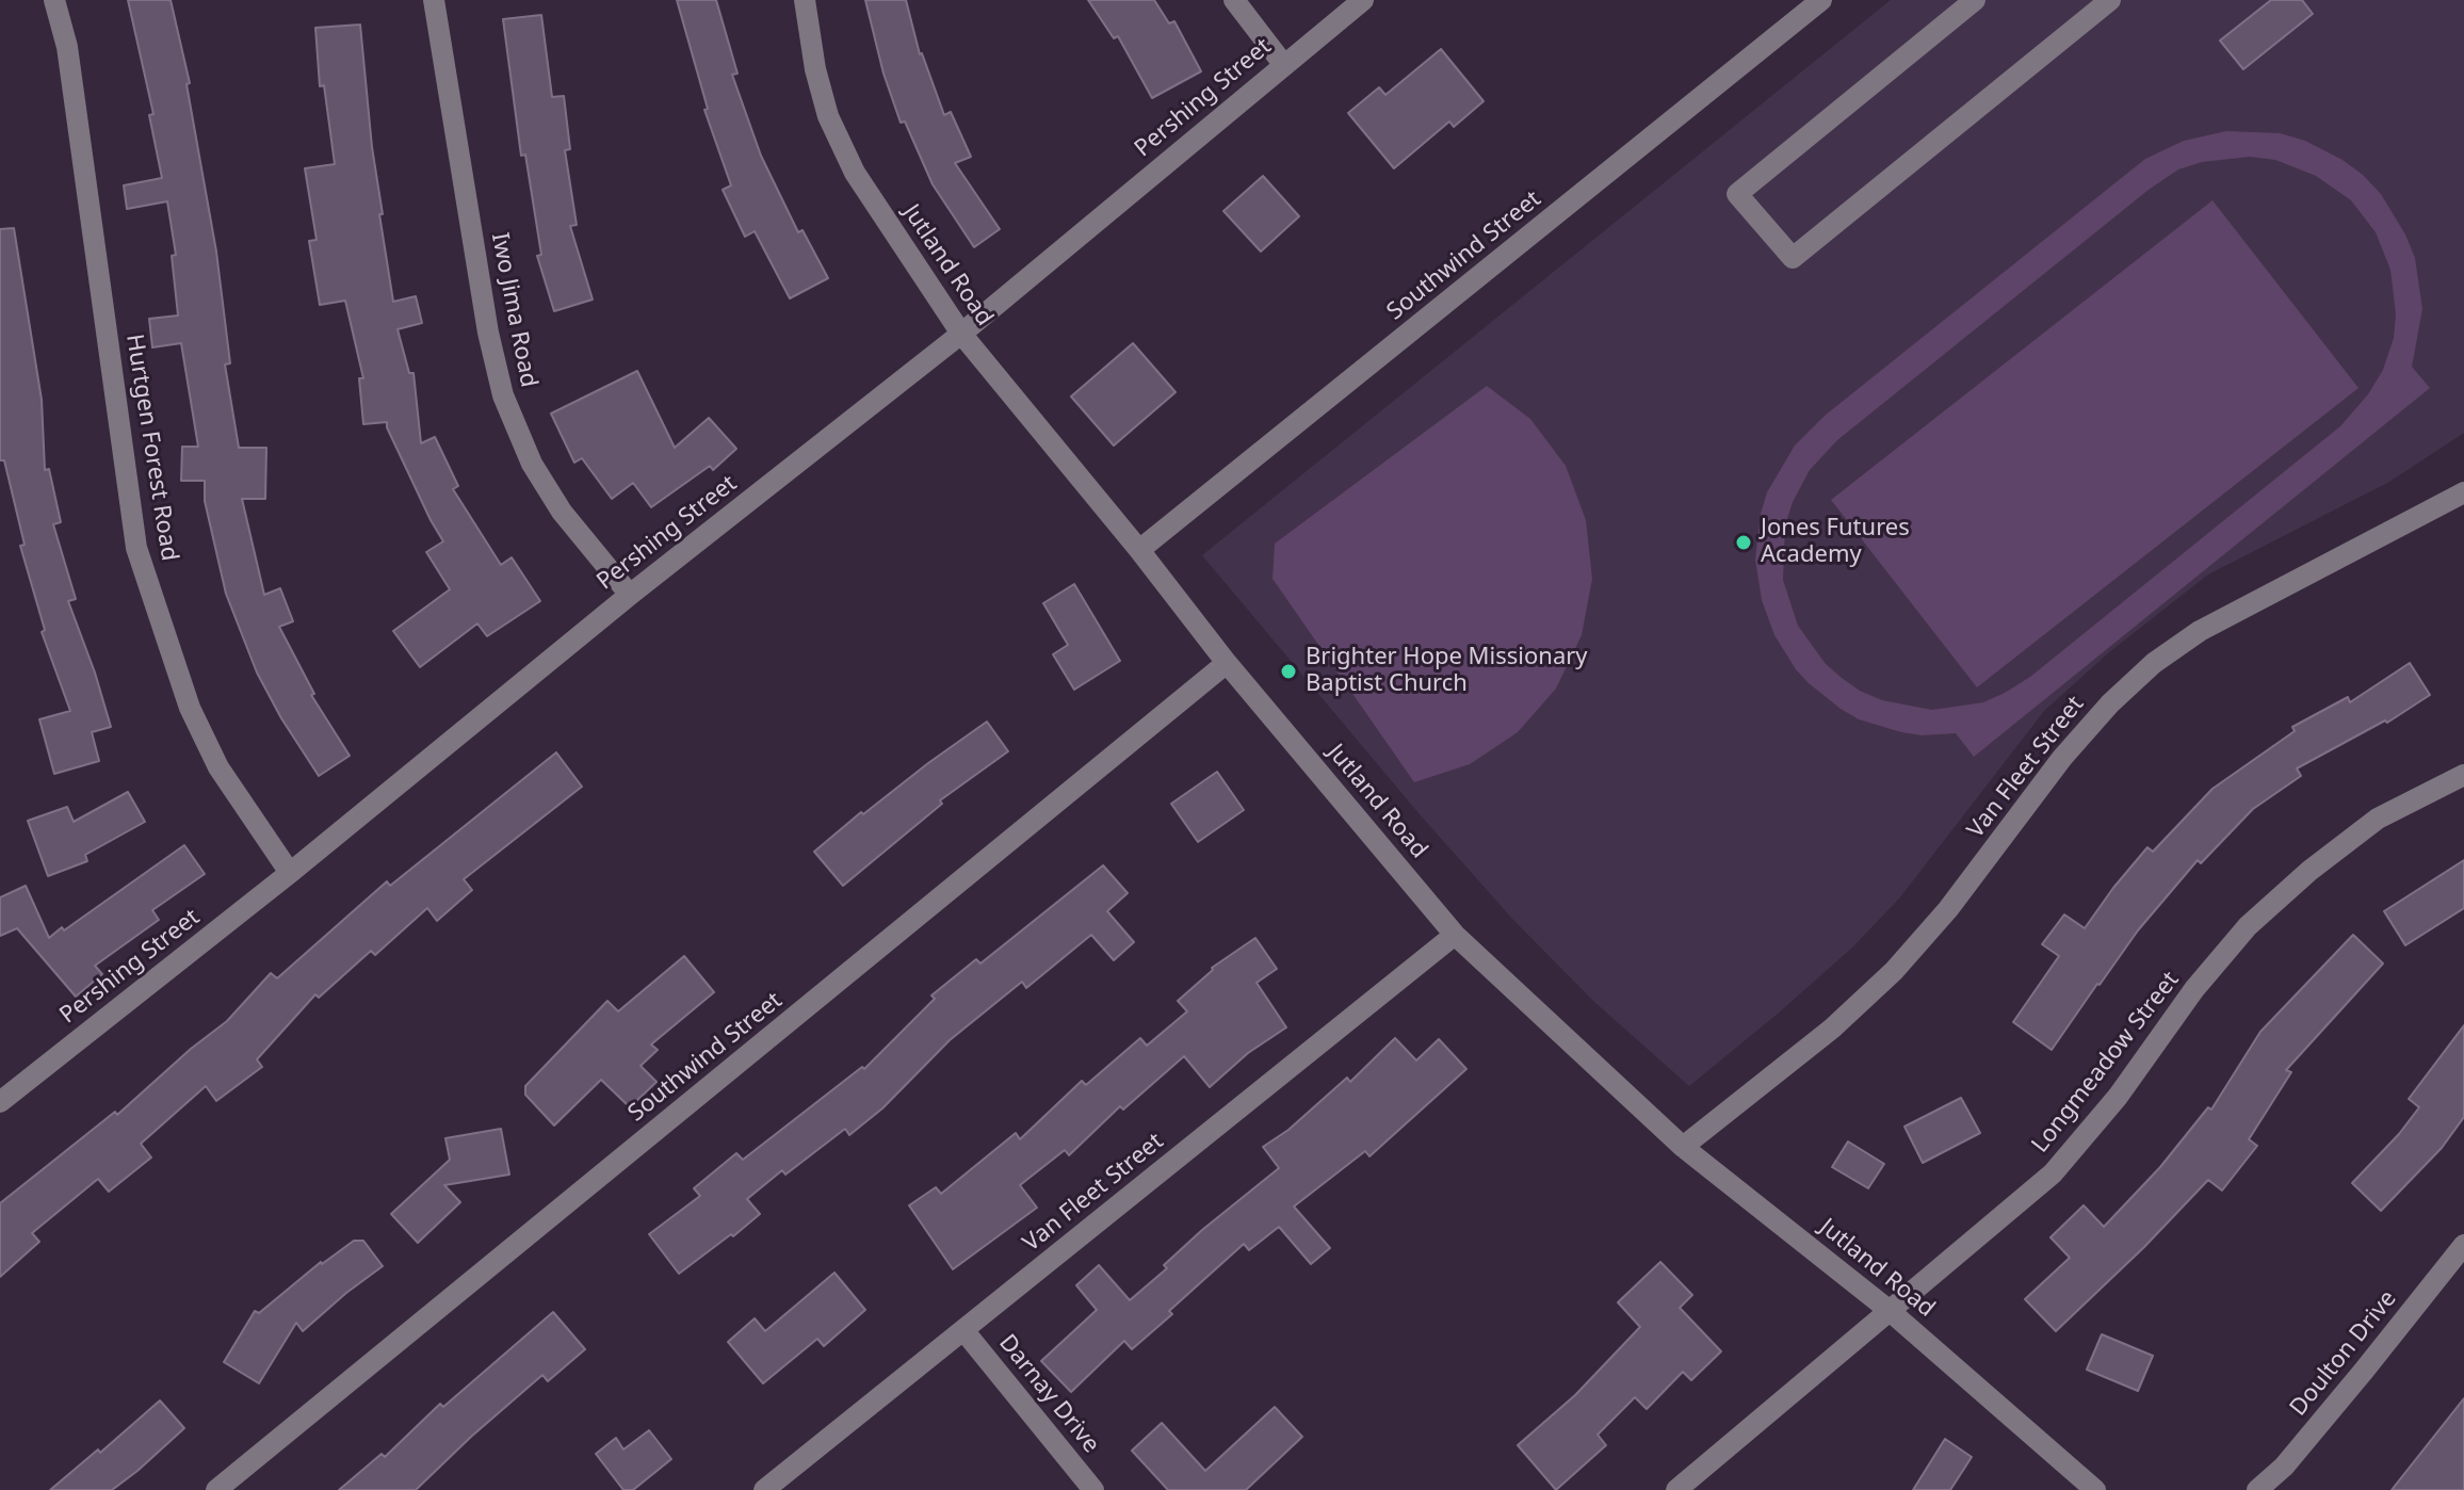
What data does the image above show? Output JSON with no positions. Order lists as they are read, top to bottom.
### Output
{
  "streets": {
    "street": [
      "Pershing Street",
      "Southwind Street",
      "Jutland Road",
      "Iwo Jima Road",
      "Hurtgen Forest Road",
      "Van Fleet Street",
      "Longmeadow Street",
      "Doulton Drive",
      "Darnay Drive"
    ]
  },
  "crossings": [
    ["Pershing Street", "Jutland Road"],
    ["Pershing Street", "Iwo Jima Road"],
    ["Pershing Street", "Hurtgen Forest Road"],
    ["Southwind Street", "Jutland Road"],
    ["Jutland Road", "Van Fleet Street"],
    ["Jutland Road", "Longmeadow Street"],
    ["Van Fleet Street", "Darnay Drive"]
  ],
  "places": ["Jones Futures Academy", "Brighter Hope Missionary Baptist Church"]
}
